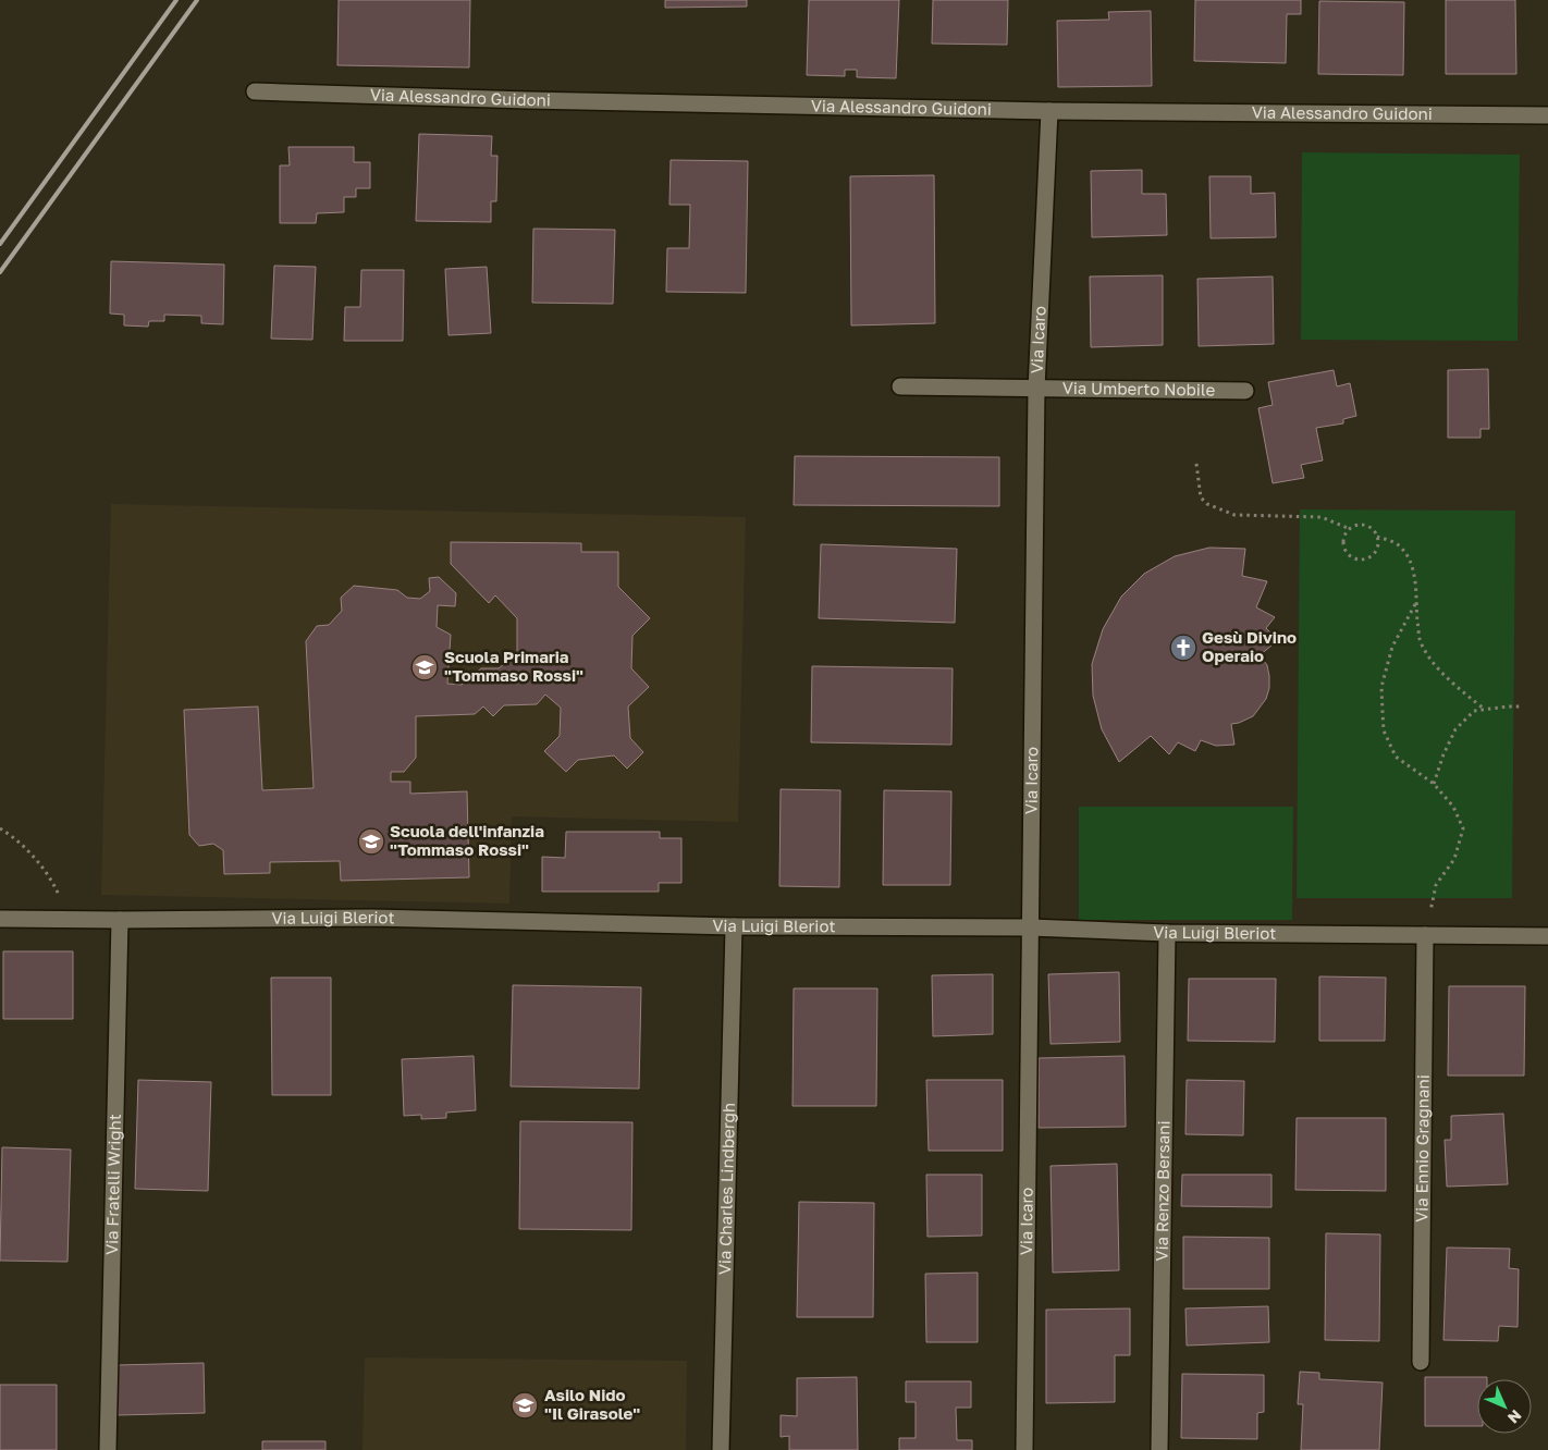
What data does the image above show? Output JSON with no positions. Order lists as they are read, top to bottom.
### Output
{
  "streets": {
    "street": [
      "Via Alessandro Guidoni",
      "Via Icaro",
      "Via Umberto Nobile",
      "Via Luigi Bleriot",
      "Via Ennio Gragnani",
      "Via Fratelli Wright",
      "Via Charles Lindbergh",
      "Via Renzo Bersani"
    ]
  },
  "crossings": [
    ["Via Alessandro Guidoni", "Via Icaro"],
    ["Via Icaro", "Via Umberto Nobile"],
    ["Via Icaro", "Via Luigi Bleriot"],
    ["Via Luigi Bleriot", "Via Ennio Gragnani"],
    ["Via Luigi Bleriot", "Via Fratelli Wright"],
    ["Via Luigi Bleriot", "Via Charles Lindbergh"],
    ["Via Luigi Bleriot", "Via Renzo Bersani"]
  ],
  "places": {
    "church": ["Gesù Divino Operaio"],
    "school or university": ["Scuola Primaria \"Tommaso Rossi\"", "Scuola dell'infanzia \"Tommaso Rossi\"", "Asilo Nido \"Il Girasole\""]
  },
  "north": "bottom right"
}
